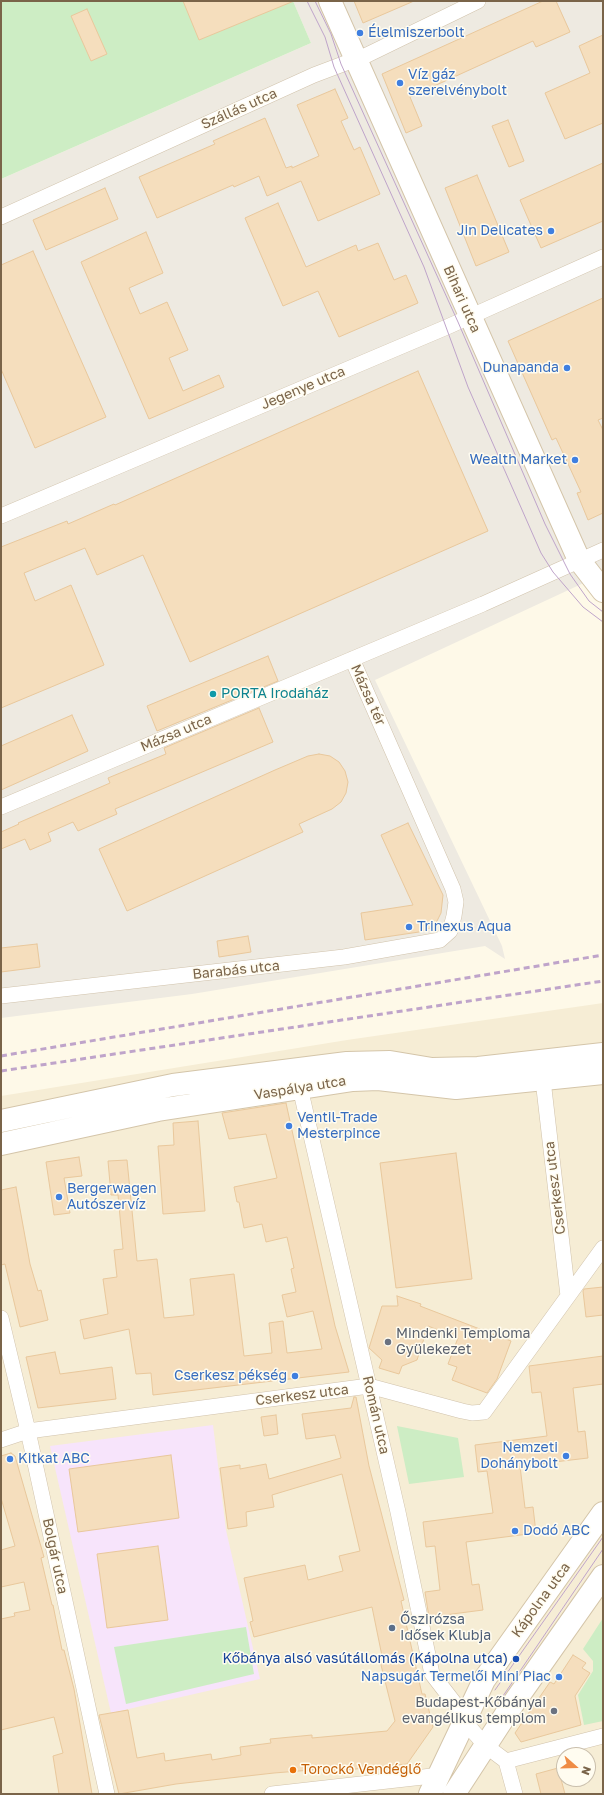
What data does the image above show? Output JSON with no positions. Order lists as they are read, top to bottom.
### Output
{
  "streets": {
    "street": [
      "Szállás utca",
      "Bihari utca",
      "Jegenye utca",
      "Mázsa tér",
      "Mázsa utca",
      "Barabás utca",
      "Vaspálya utca",
      "Cserkesz utca",
      "Román utca",
      "Bolgár utca",
      "Kápolna utca"
    ]
  },
  "crossings": [
    ["Szállás utca", "Bihari utca"],
    ["Bihari utca", "Jegenye utca"],
    ["Bihari utca", "Mázsa tér"],
    ["Mázsa tér", "Mázsa utca"],
    ["Mázsa tér", "Barabás utca"],
    ["Vaspálya utca", "Cserkesz utca"],
    ["Vaspálya utca", "Román utca"],
    ["Cserkesz utca", "Román utca"],
    ["Cserkesz utca", "Bolgár utca"],
    ["Román utca", "Kápolna utca"]
  ],
  "places": [
    "Élelmiszerbolt",
    "Víz gáz szerelvénybolt",
    "Jin Delicates",
    "Dunapanda",
    "Wealth Market",
    "PORTA Irodaház",
    "Trinexus Aqua",
    "Ventil-Trade Mesterpince",
    "Bergerwagen Autószervíz",
    "Mindenki Temploma Gyülekezet",
    "Cserkesz pékség",
    "Nemzeti Dohánybolt",
    "Kitkat ABC",
    "Dodó ABC",
    "Őszirózsa Idősek Klubja",
    "Kőbánya alsó vasútállomás (Kápolna utca)",
    "Napsugár Termelői Mini Piac",
    "Budapest-Kőbányai evangélikus templom",
    "Torockó Vendéglő"
  ],
  "north": "right"
}
